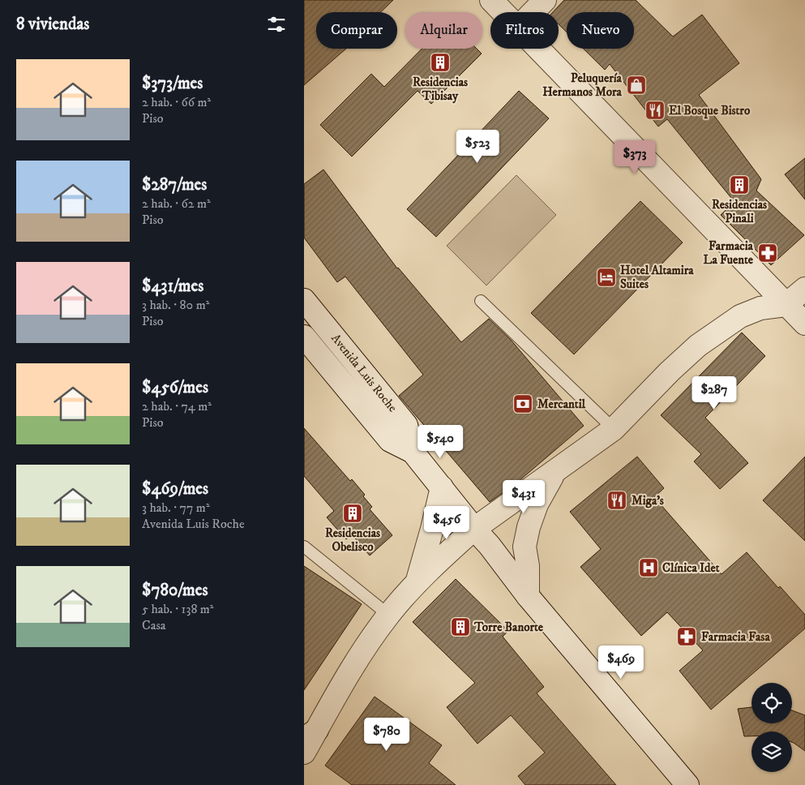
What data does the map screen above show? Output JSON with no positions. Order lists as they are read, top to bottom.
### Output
{
  "streets": {
    "street": ["Avenida Luis Roche"]
  },
  "places": {
    "building": [
      "Residencias Tibisay",
      "Residencias Pinali",
      "Residencias Obelisco",
      "Torre Banorte"
    ],
    "shop": ["Peluquería Hermanos Mora"],
    "restaurant": ["El Bosque Bistro", "Miga's"],
    "pharmacy": ["Farmacia La Fuente", "Farmacia Fasa"],
    "hotel": ["Hotel Altamira Suites"],
    "bank": ["Mercantil"],
    "hospital": ["Clínica Idet"]
  },
  "page": {
    "heading": "8 viviendas",
    "chip": [
      "Comprar",
      "Alquilar",
      "Filtros",
      "Nuevo"
    ],
    "list": [
      {
        "name": "$373/mes",
        "note": "2 hab. · 66 m² · Piso"
      },
      {
        "name": "$287/mes",
        "note": "2 hab. · 62 m² · Piso"
      },
      {
        "name": "$431/mes",
        "note": "3 hab. · 80 m² · Piso"
      },
      {
        "name": "$456/mes",
        "note": "2 hab. · 74 m² · Piso"
      },
      {
        "name": "$469/mes",
        "note": "3 hab. · 77 m² · Avenida Luis Roche"
      },
      {
        "name": "$780/mes",
        "note": "5 hab. · 138 m² · Casa"
      }
    ],
    "price": [
      "$523",
      "$373",
      "$287",
      "$540",
      "$431",
      "$456",
      "$469",
      "$780"
    ]
  }
}
